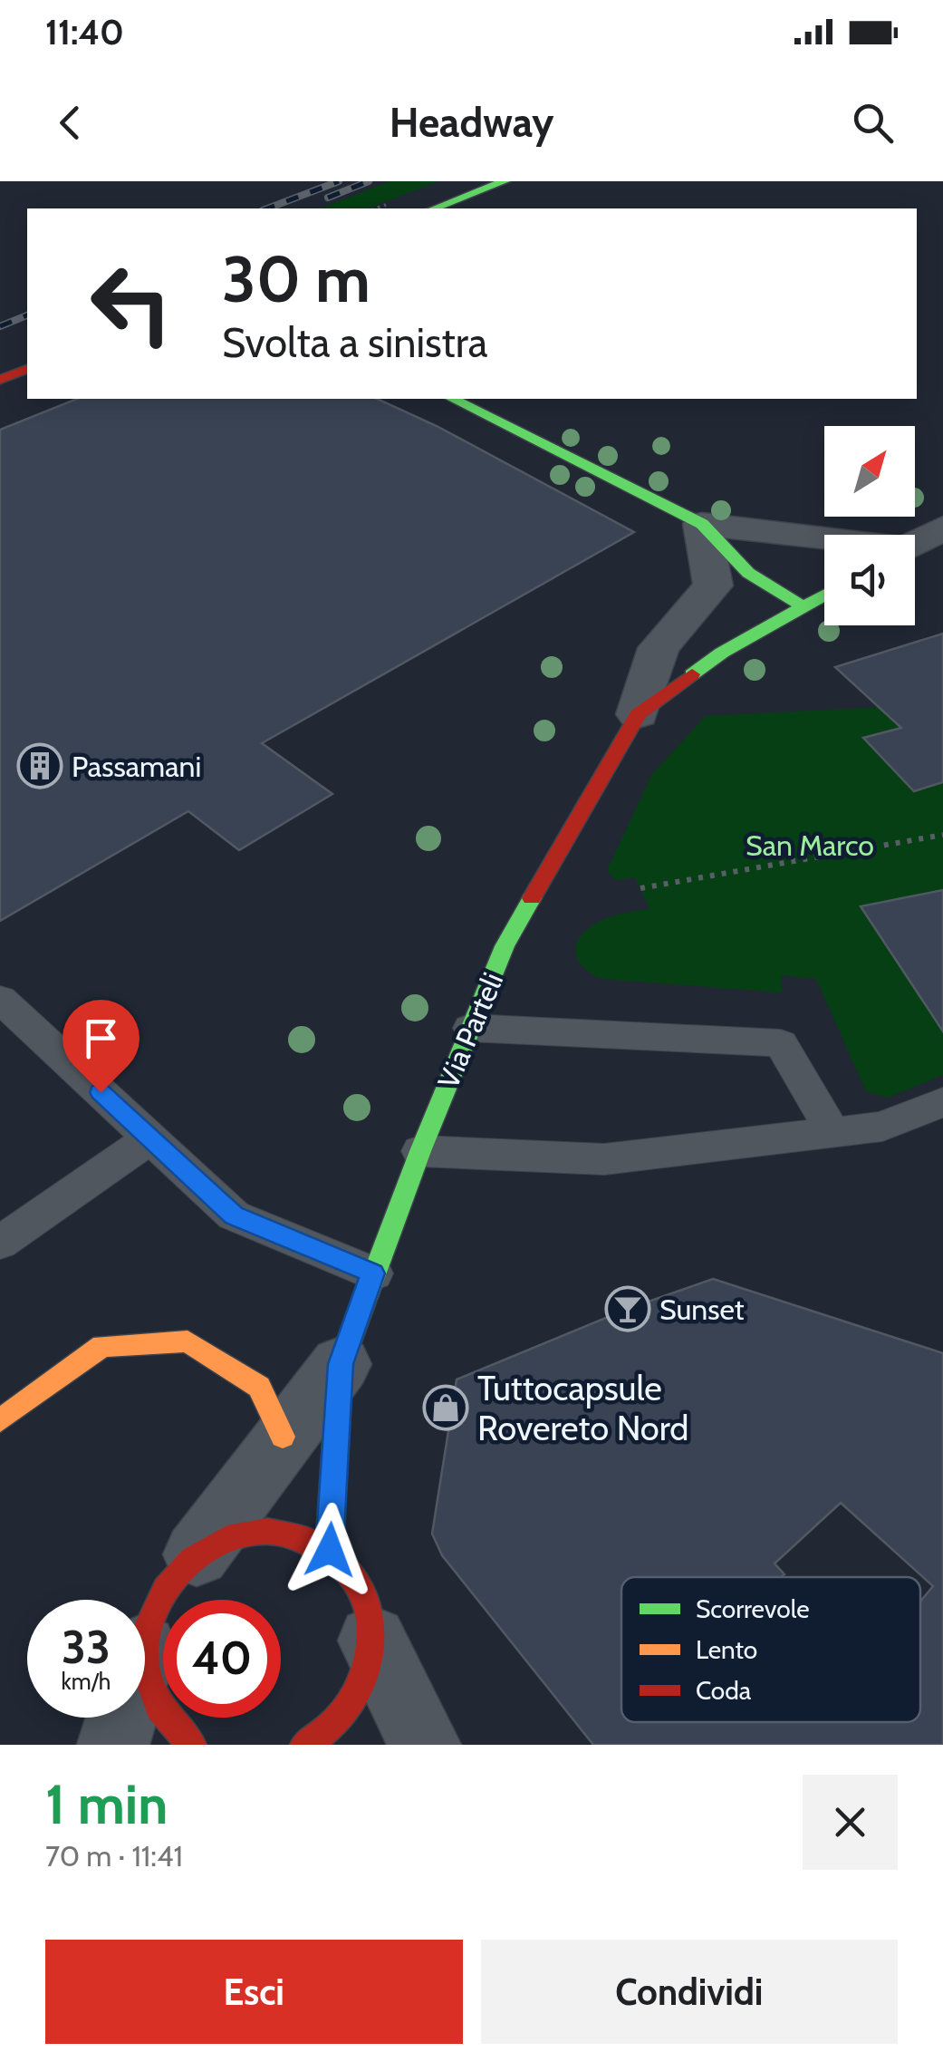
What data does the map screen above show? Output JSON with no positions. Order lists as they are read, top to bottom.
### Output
{
  "streets": {
    "street": ["Via Parteli"]
  },
  "parks": ["San Marco"],
  "places": {
    "building": ["Passamani"],
    "bar": ["Sunset"],
    "shop": ["Tuttocapsule Rovereto Nord"]
  },
  "legend": ["Scorrevole", "Lento", "Coda"],
  "north": "top right",
  "page": {
    "status": "11:40",
    "header": "Headway",
    "turn": ["30 m", "Svolta a sinistra"],
    "speed": "33 km/h",
    "limit": "40",
    "heading": ["1 min", "70 m · 11:41"],
    "buttons": ["Esci", "Condividi"]
  }
}
